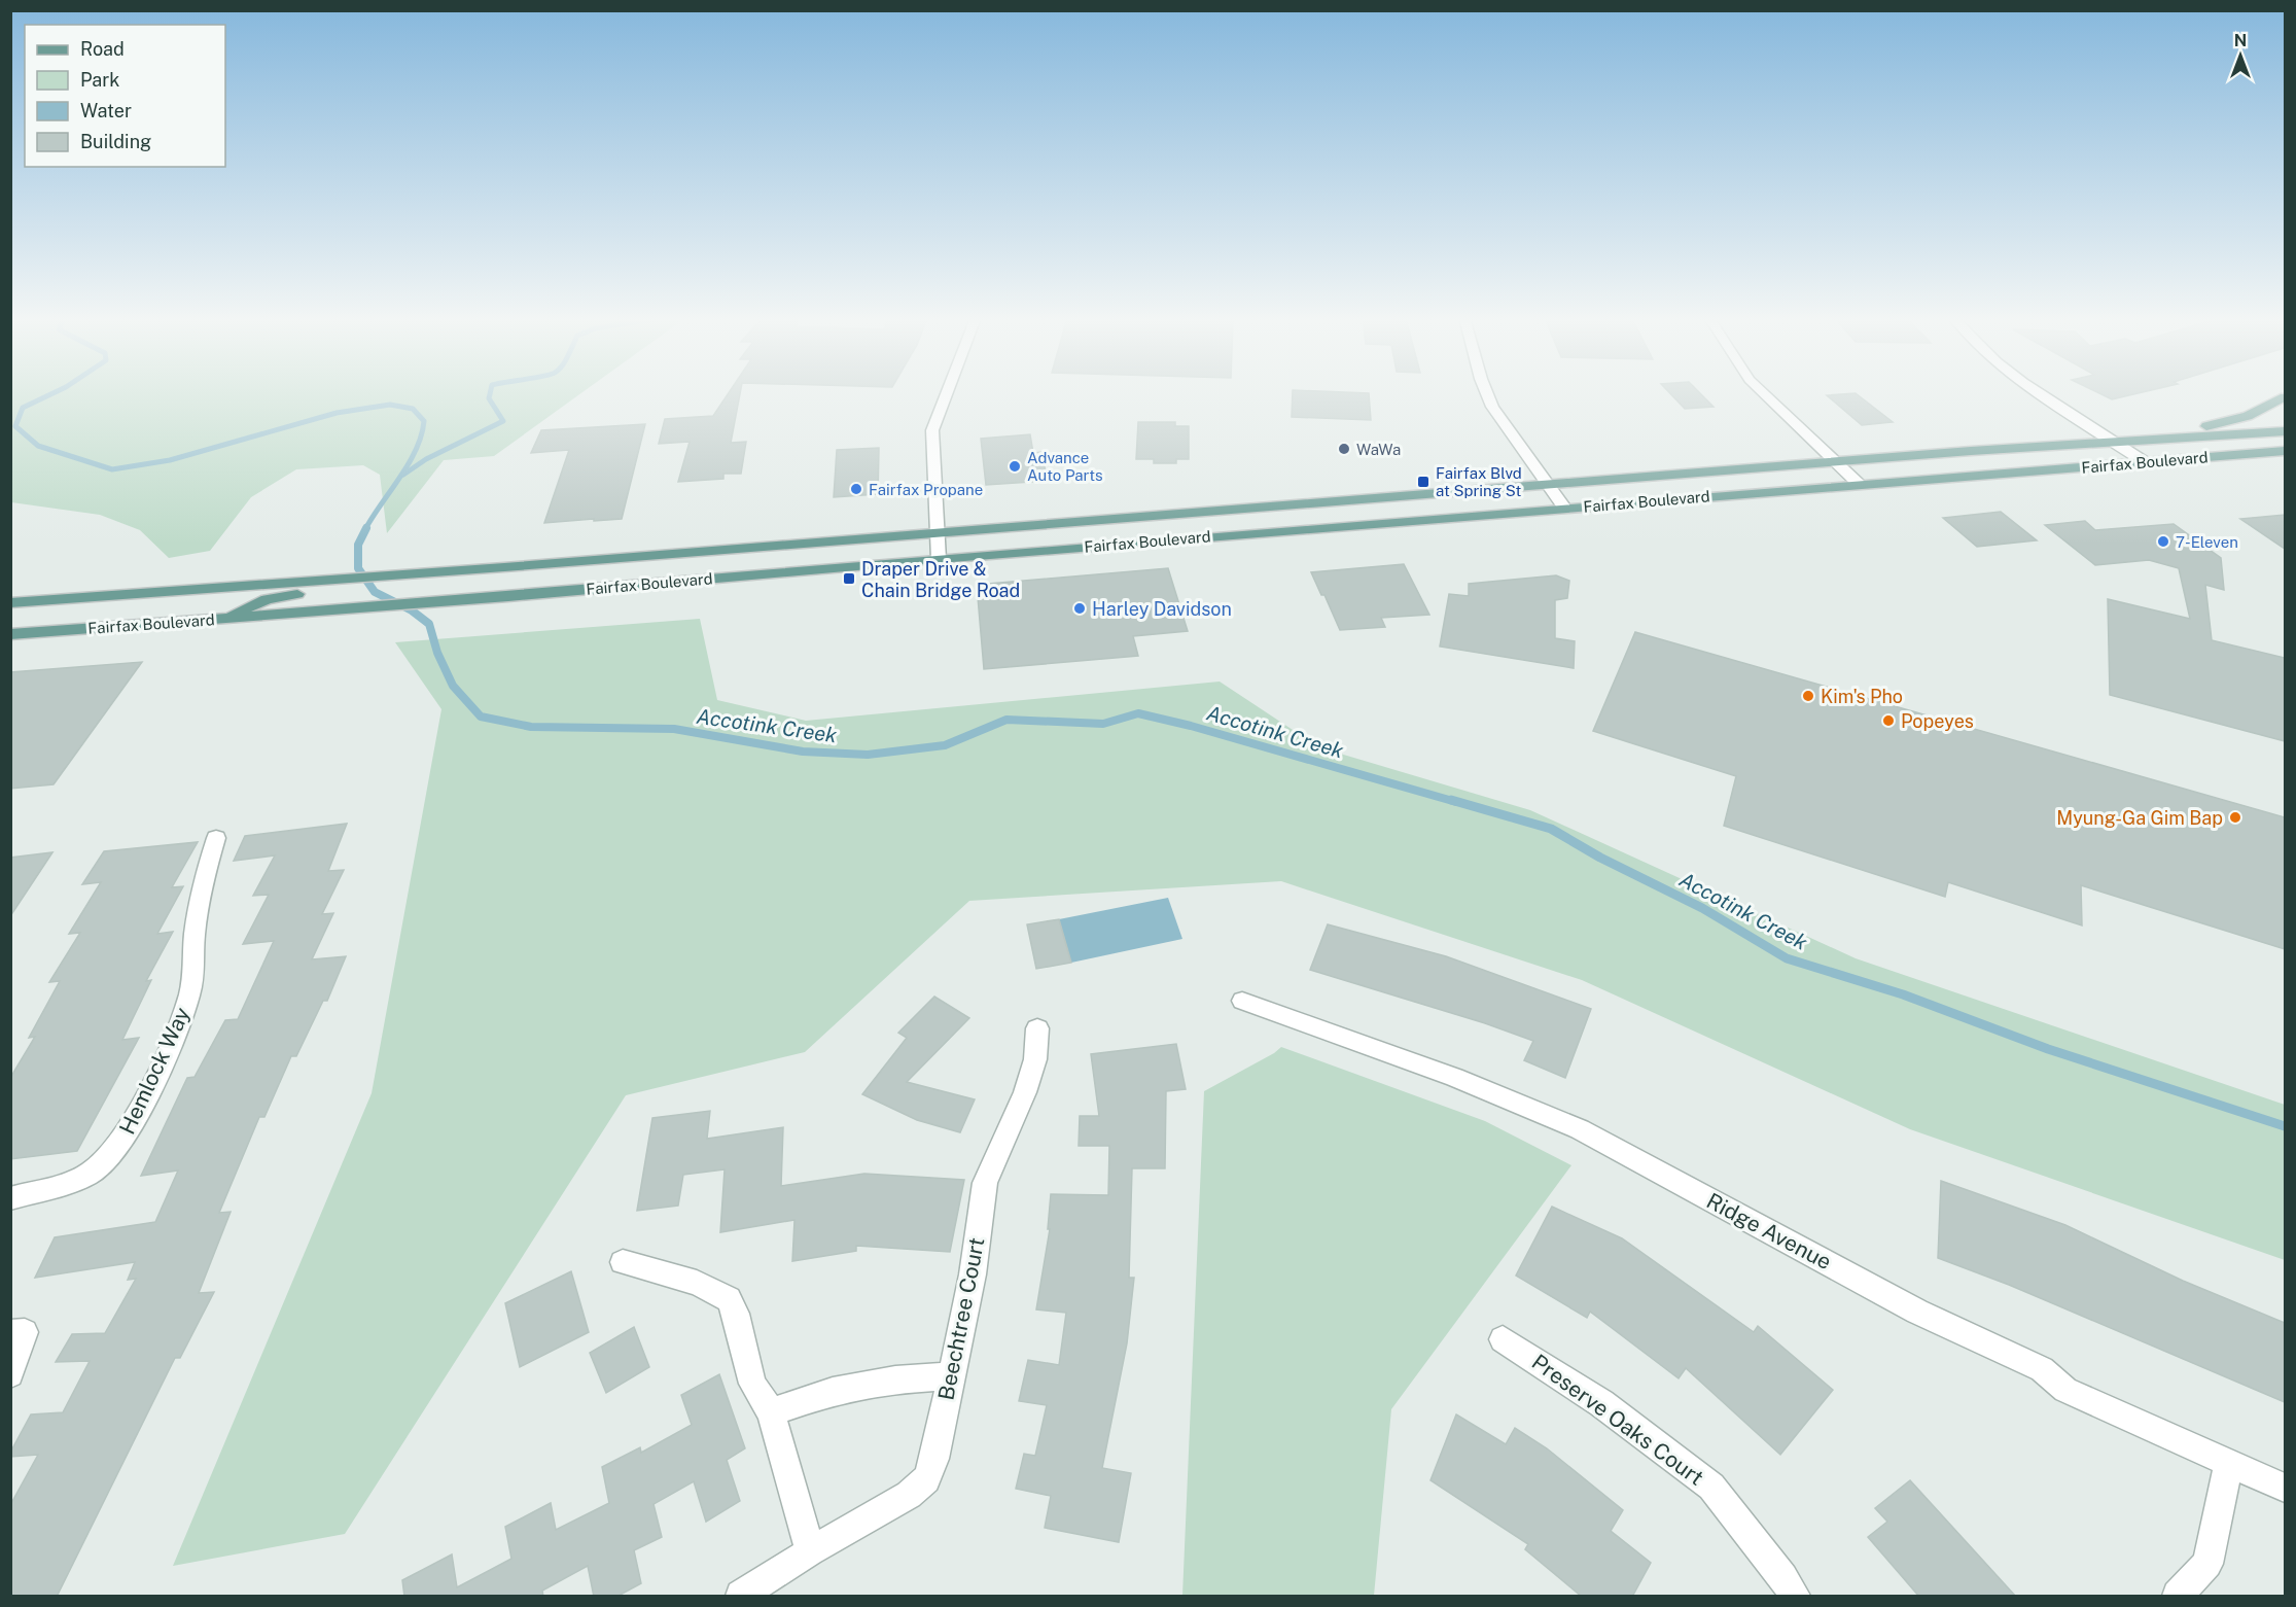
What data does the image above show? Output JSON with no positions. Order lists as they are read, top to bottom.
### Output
{
  "streets": {
    "main road": ["Fairfax Boulevard"],
    "street": [
      "Hemlock Way",
      "Ridge Avenue",
      "Beechtree Court",
      "Preserve Oaks Court"
    ]
  },
  "water": ["Accotink Creek"],
  "places": {
    "other": [
      "WaWa",
      "Advance Auto Parts",
      "Fairfax Propane",
      "7-Eleven",
      "Harley Davidson",
      "Kim's Pho",
      "Popeyes",
      "Myung-Ga Gim Bap"
    ],
    "transit": ["Fairfax Blvd at Spring St", "Draper Drive & Chain Bridge Road"]
  },
  "legend": [
    "Road",
    "Park",
    "Water",
    "Building"
  ],
  "north": "top"
}
